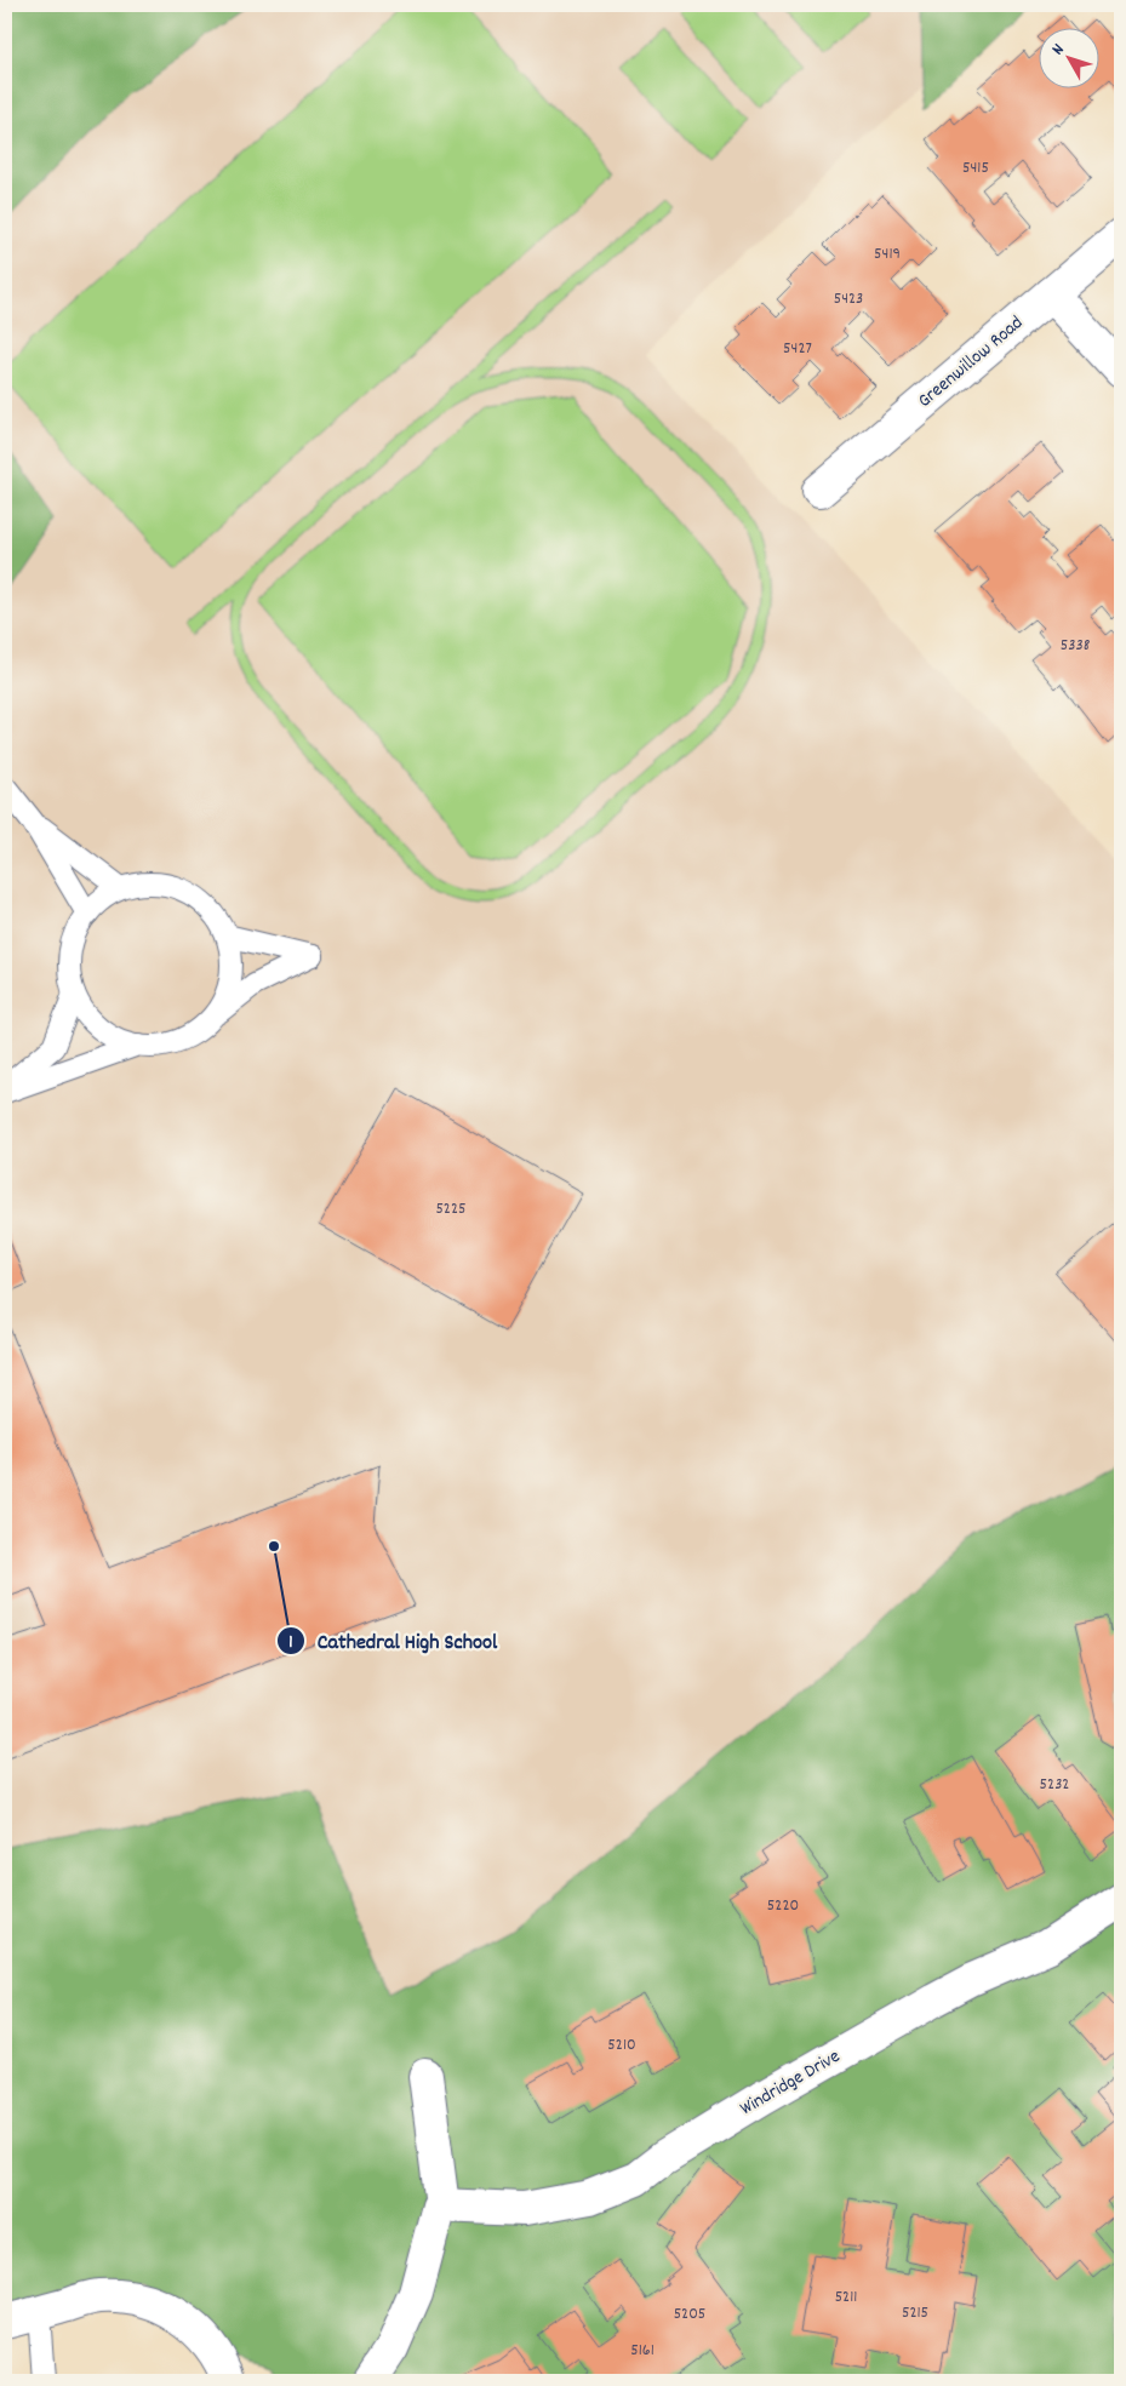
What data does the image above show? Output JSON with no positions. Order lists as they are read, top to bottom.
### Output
{
  "streets": {
    "street": ["Greenwillow Road", "Windridge Drive"]
  },
  "places": ["Cathedral High School"],
  "house_numbers": [
    "5415",
    "5419",
    "5423",
    "5427",
    "5338",
    "5225",
    "5232",
    "5220",
    "5210",
    "5211",
    "5215",
    "5205",
    "5161"
  ],
  "north": "top left"
}
